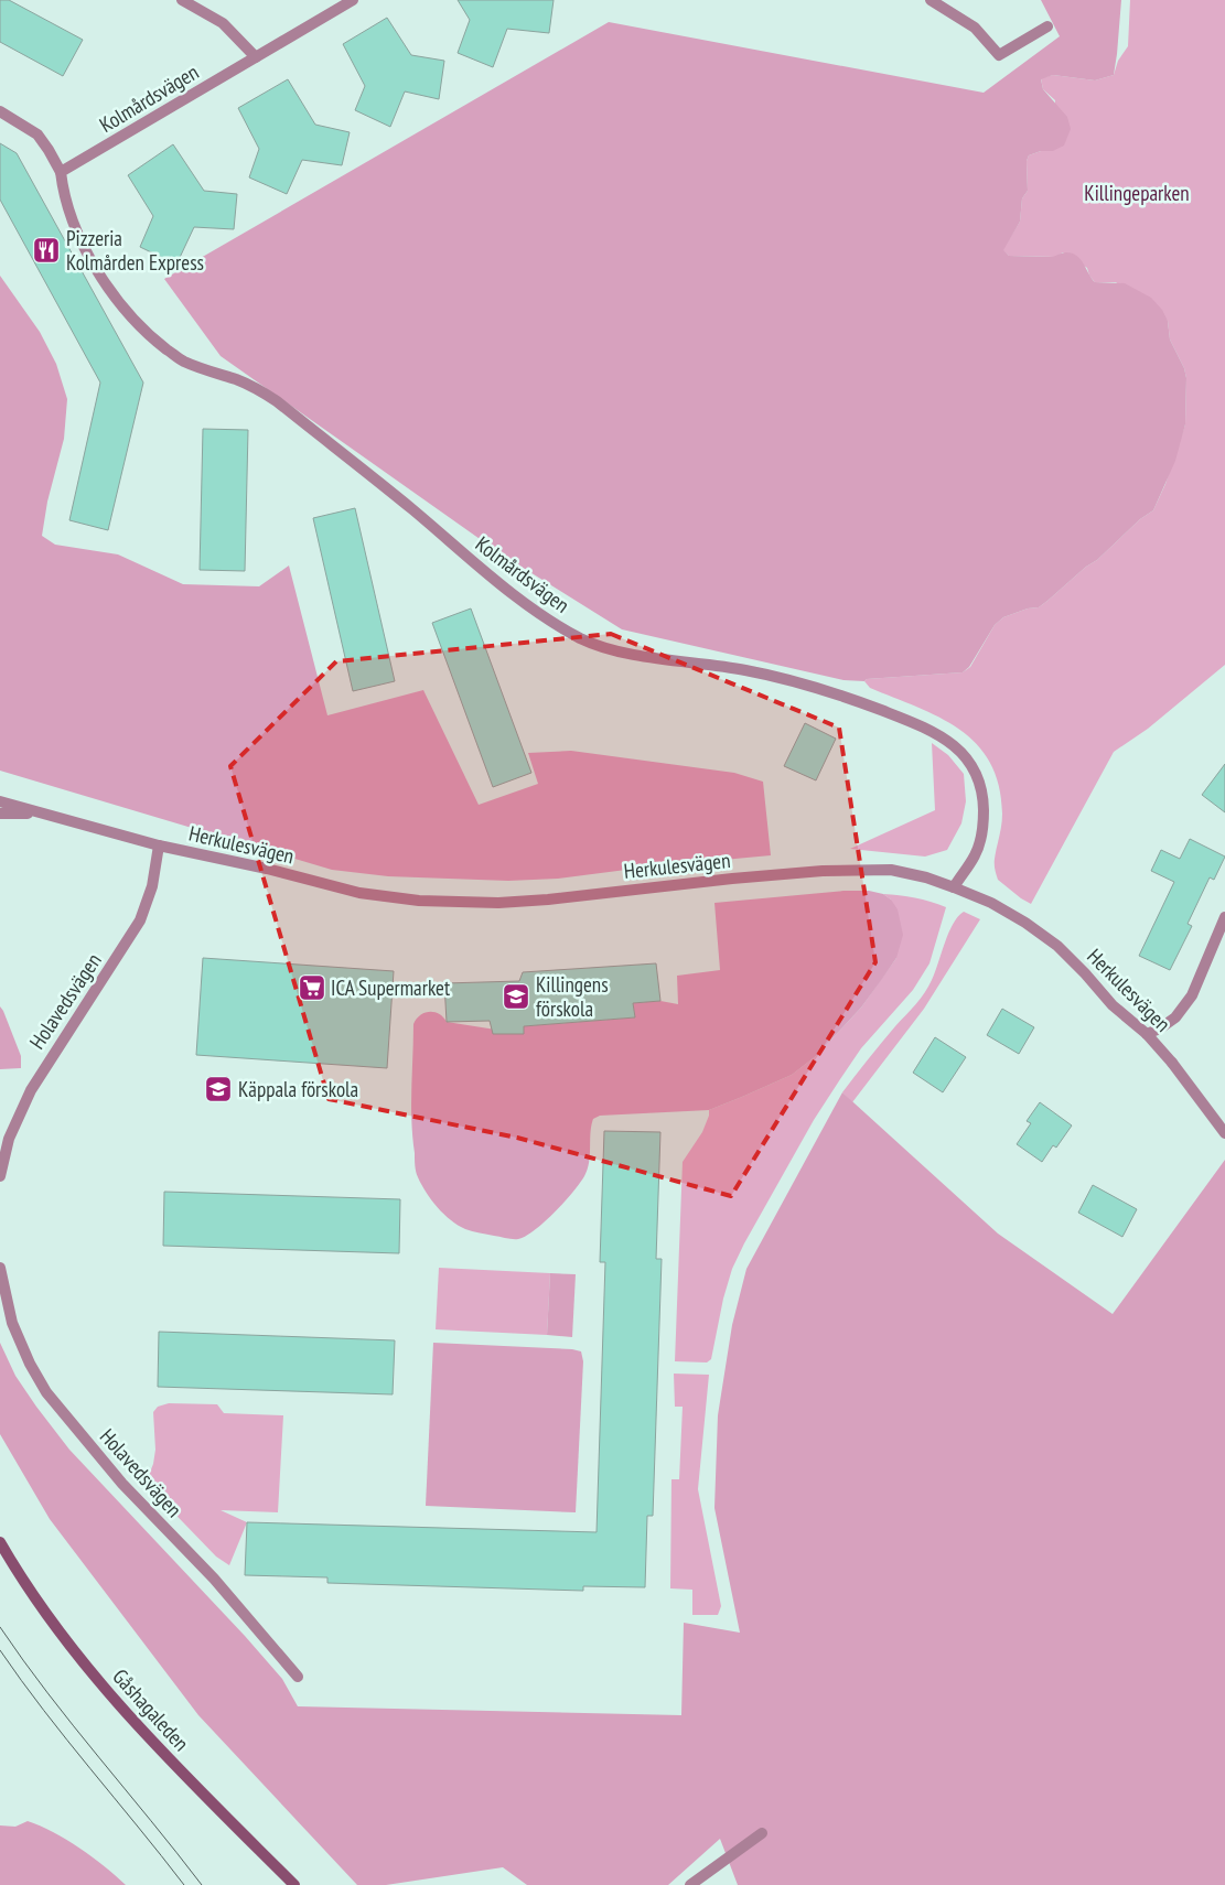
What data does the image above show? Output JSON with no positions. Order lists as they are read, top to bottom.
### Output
{
  "streets": {
    "main road": ["Gåshagaleden"],
    "street": ["Kolmårdsvägen", "Herkulesvägen", "Holavedsvägen"]
  },
  "crossings": [
    ["Kolmårdsvägen", "Herkulesvägen"],
    ["Herkulesvägen", "Holavedsvägen"]
  ],
  "parks": ["Killingeparken"],
  "places": {
    "restaurant": ["Pizzeria Kolmården Express"],
    "supermarket": ["ICA Supermarket"],
    "school or university": ["Killingens förskola", "Käppala förskola"]
  }
}
